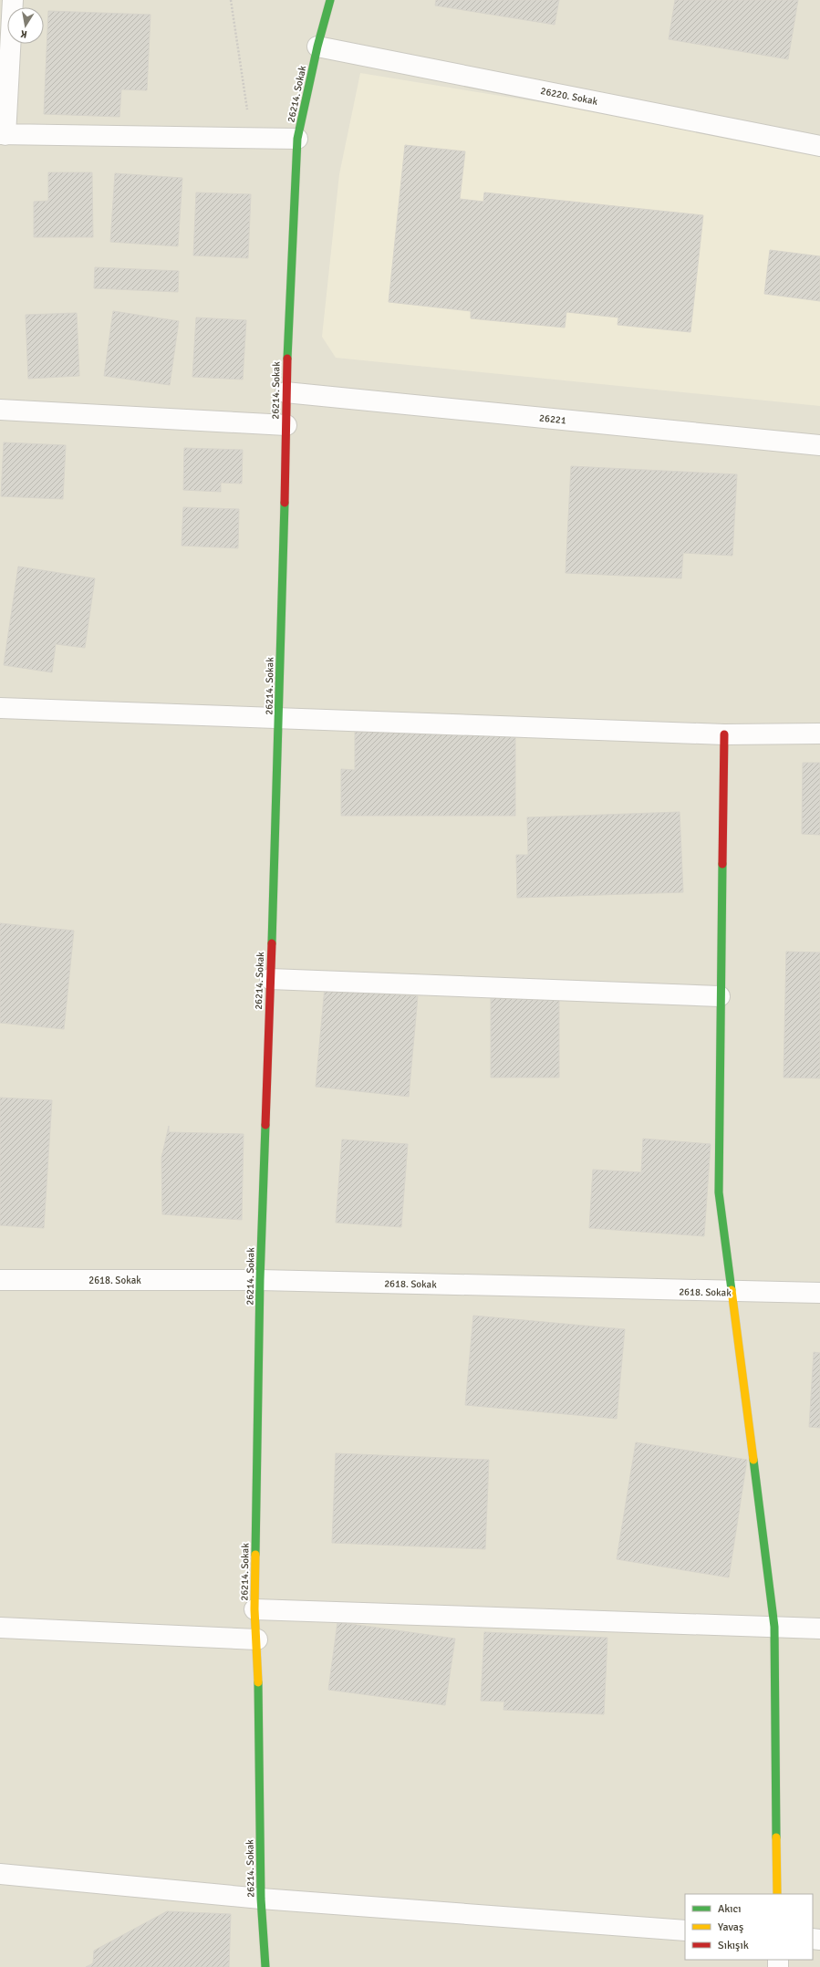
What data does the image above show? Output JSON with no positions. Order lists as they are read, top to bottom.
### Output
{
  "streets": {
    "street": [
      "26214. Sokak",
      "26220. Sokak",
      "26221",
      "2618. Sokak"
    ]
  },
  "crossings": [
    ["26214. Sokak", "26220. Sokak"],
    ["26214. Sokak", "26221"],
    ["26214. Sokak", "2618. Sokak"]
  ],
  "legend": ["Akıcı", "Yavaş", "Sıkışık"],
  "north": "bottom"
}
